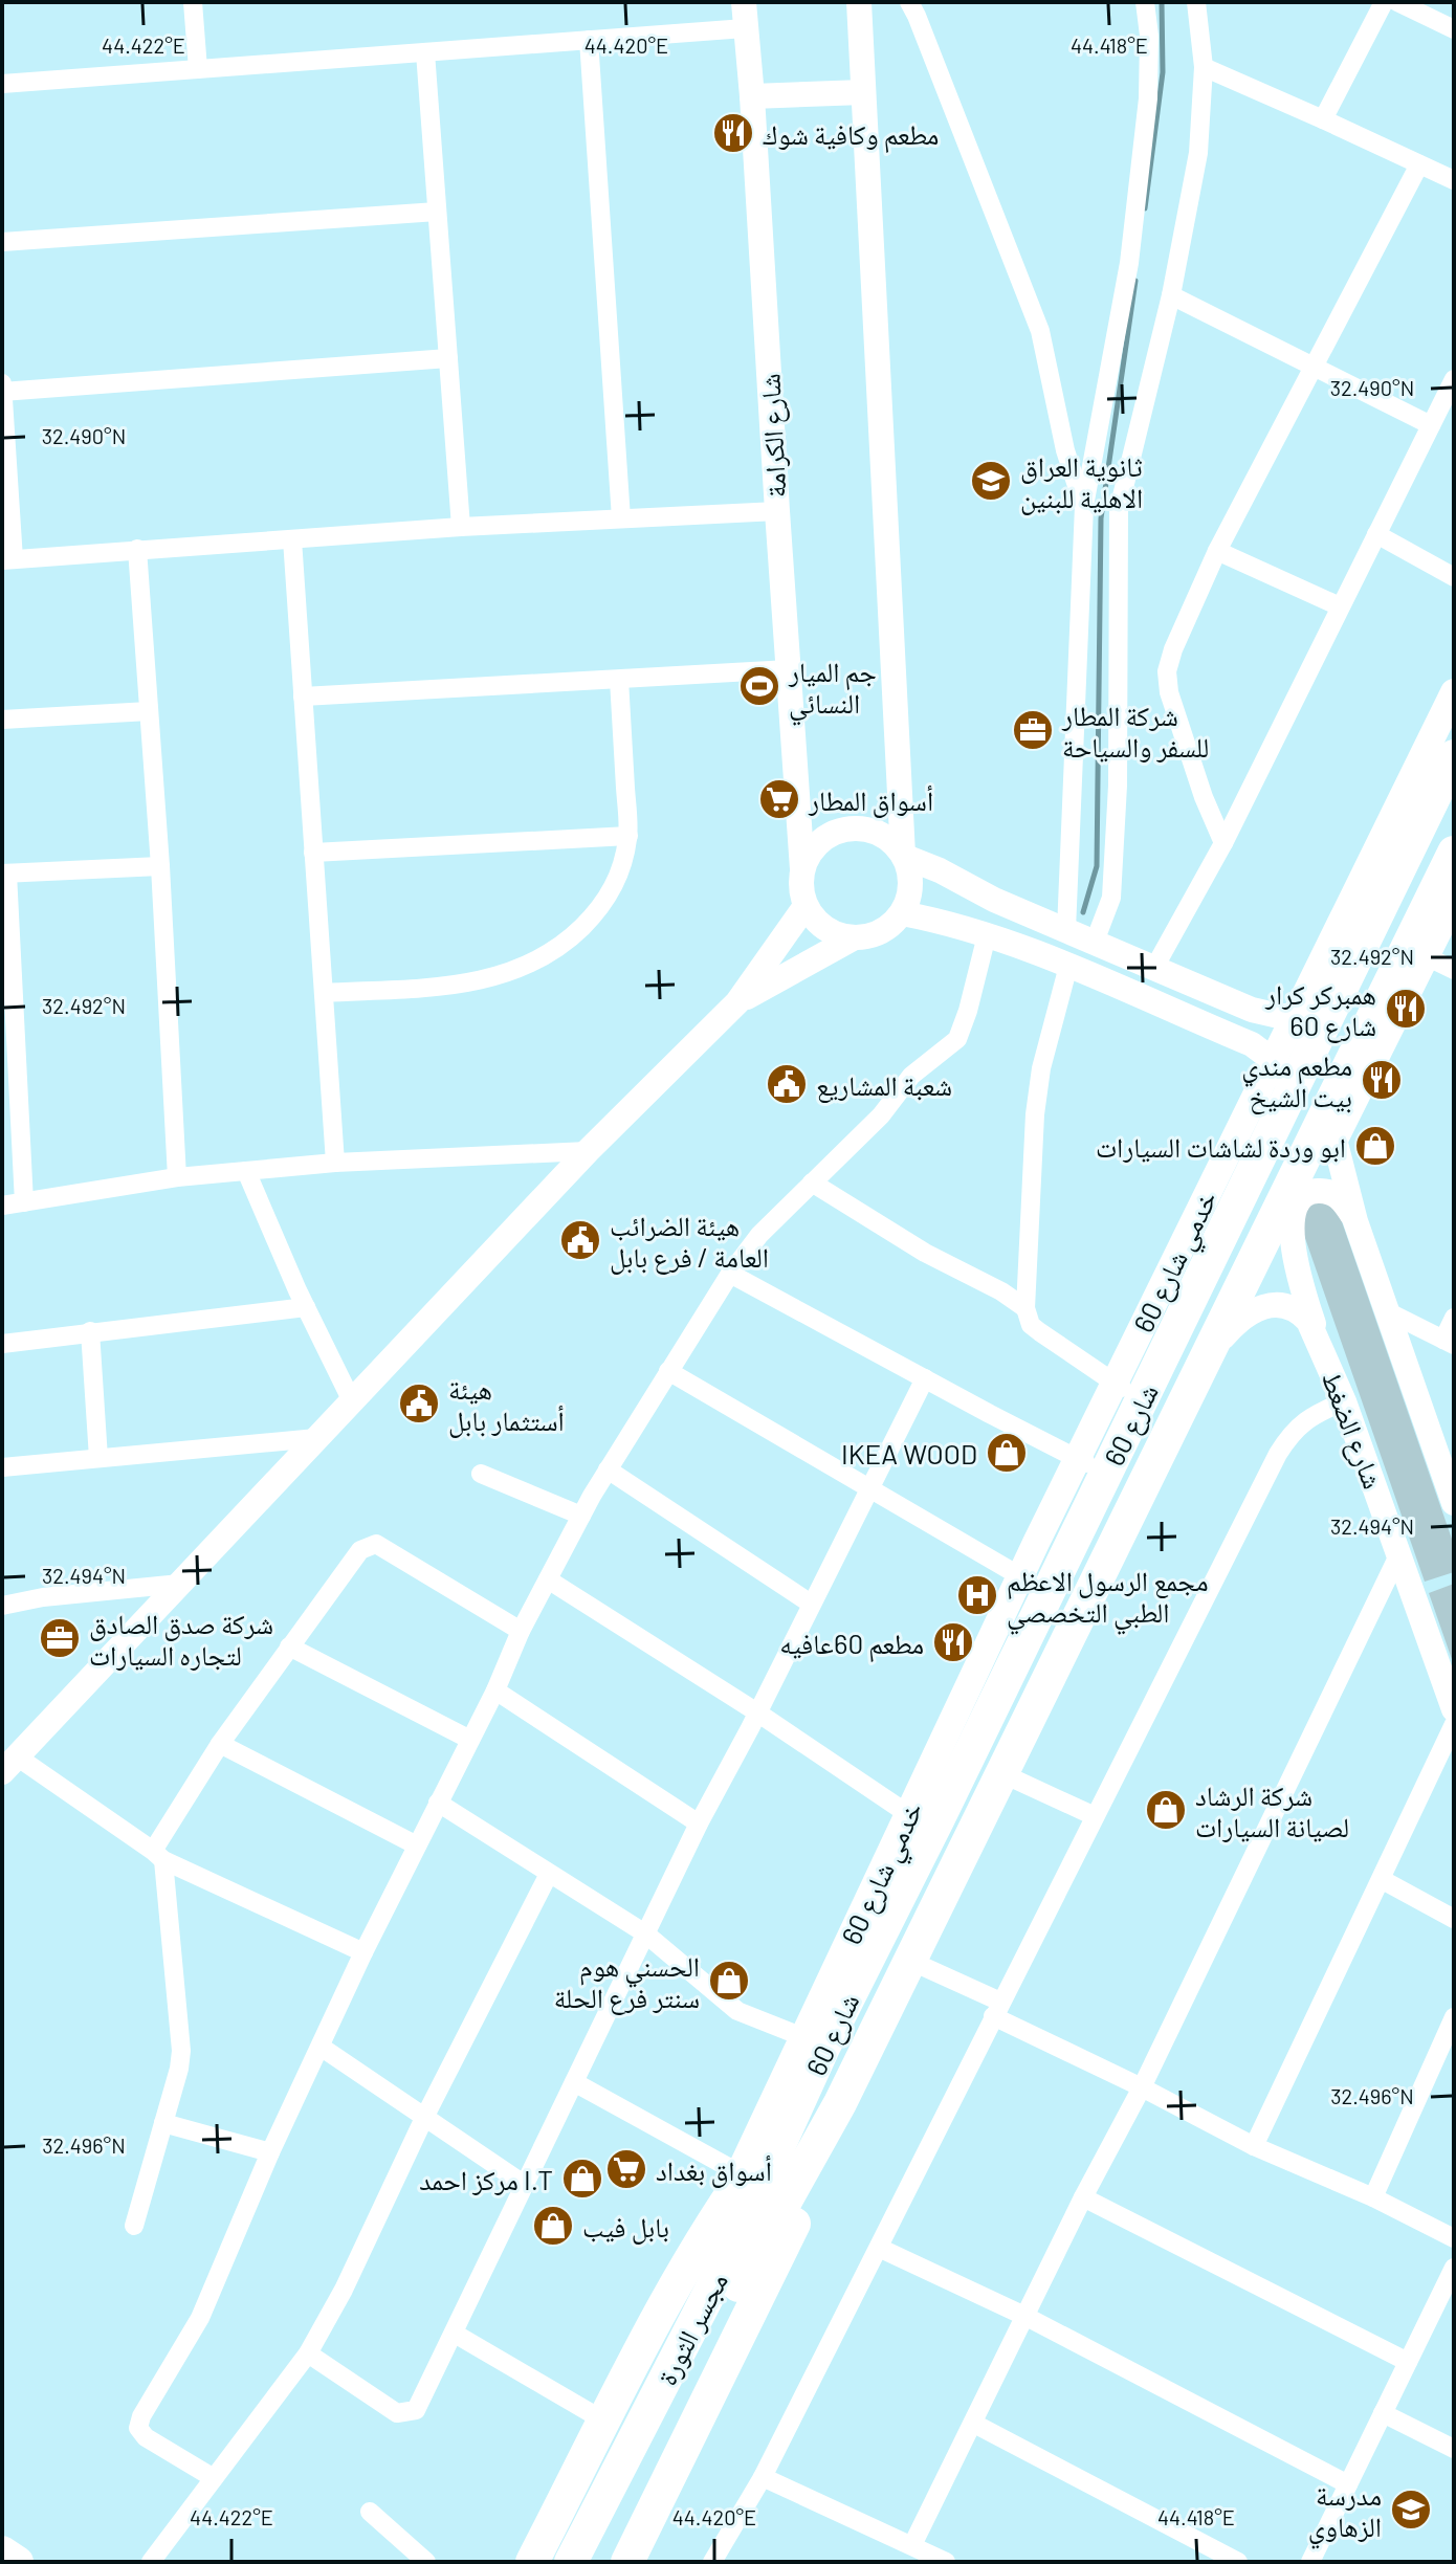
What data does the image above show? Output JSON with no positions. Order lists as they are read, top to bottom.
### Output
{
  "streets": {
    "highway": ["شارع 60", "مجسر الثورة"],
    "main road": ["خدمي شارع 60"],
    "street": ["شارع الكرامة", "شارع الضغط"]
  },
  "crossings": [
    ["خدمي شارع 60", "شارع 60"],
    ["شارع 60", "شارع الضغط"],
    ["شارع 60", "مجسر الثورة"]
  ],
  "places": {
    "restaurant": [
      "مطعم وكافية شوك",
      "همبركر كرار شارع 60",
      "مطعم مندي بيت الشيخ",
      "مطعم 60عافيه"
    ],
    "school or university": ["ثانوية العراق الاهلية للبنين", "مدرسة الزهاوي"],
    "sports": ["جم الميار النسائي"],
    "office": ["شركة المطار للسفر والسياحة", "شركة صدق الصادق لتجاره السيارات"],
    "supermarket": ["أسواق المطار", "أسواق بغداد"],
    "public building": ["شعبة المشاريع", "هيئة الضرائب العامة / فرع بابل", "هيئة أستثمار بابل"],
    "shop": [
      "ابو وردة لشاشات السيارات",
      "IKEA WOOD",
      "شركة الرشاد لصيانة السيارات",
      "الحسني هوم سنتر فرع الحلة",
      "مركز احمد I.T",
      "بابل فيب"
    ],
    "hospital": ["مجمع الرسول الاعظم الطبي التخصصي"]
  },
  "coordinates": [
    "44.422°E",
    "44.420°E",
    "44.418°E",
    "32.490°N",
    "32.492°N",
    "32.494°N",
    "32.496°N"
  ]
}
